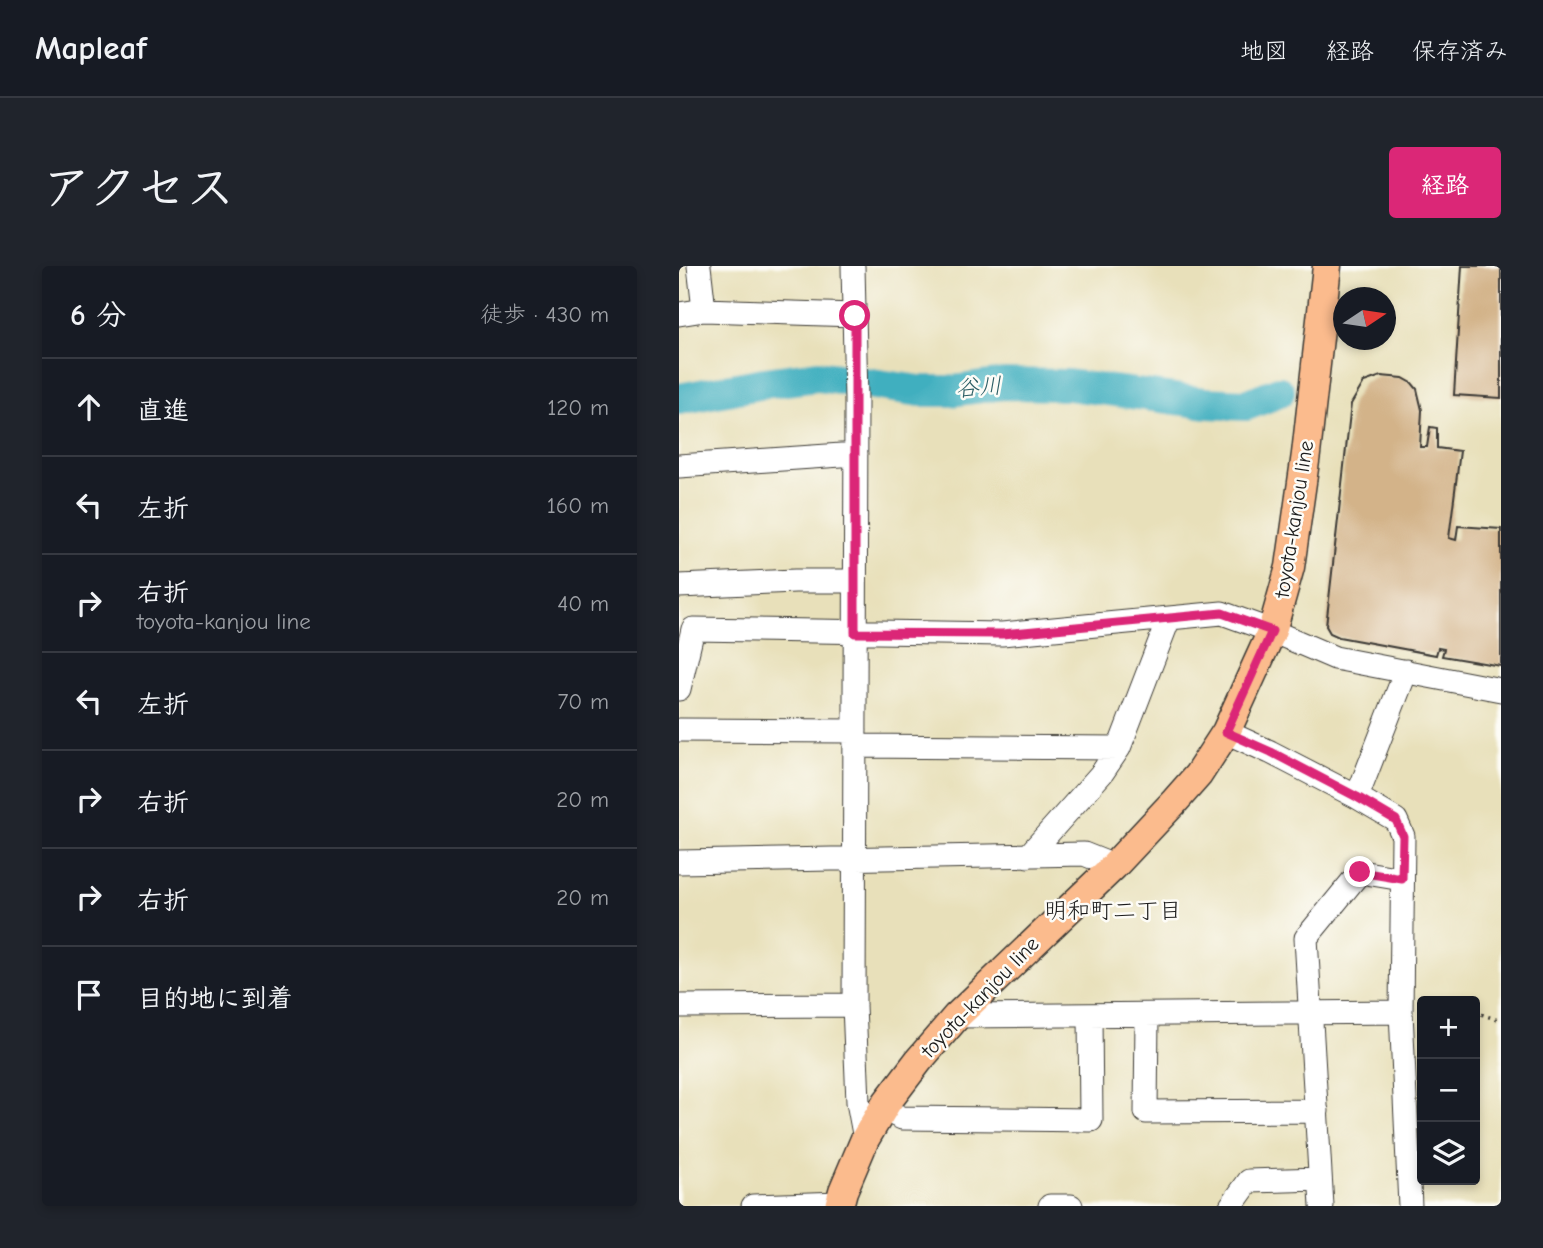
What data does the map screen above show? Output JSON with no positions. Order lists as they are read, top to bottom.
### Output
{
  "streets": {
    "main road": ["toyota-kanjou line"]
  },
  "districts": ["明和町二丁目"],
  "water": ["谷川"],
  "north": "right",
  "page": {
    "header": "Mapleaf",
    "nav": ["地図", "経路", "保存済み"],
    "title": "アクセス",
    "buttons": "経路",
    "heading": ["6 分", "徒歩 · 430 m"],
    "list": [
      ["直進", "120 m"],
      ["左折", "160 m"],
      ["右折", "toyota-kanjou line", "40 m"],
      ["左折", "70 m"],
      ["右折", "20 m"],
      ["右折", "20 m"],
      "目的地に到着"
    ],
    "map_buttons": ["+", "−"]
  }
}
